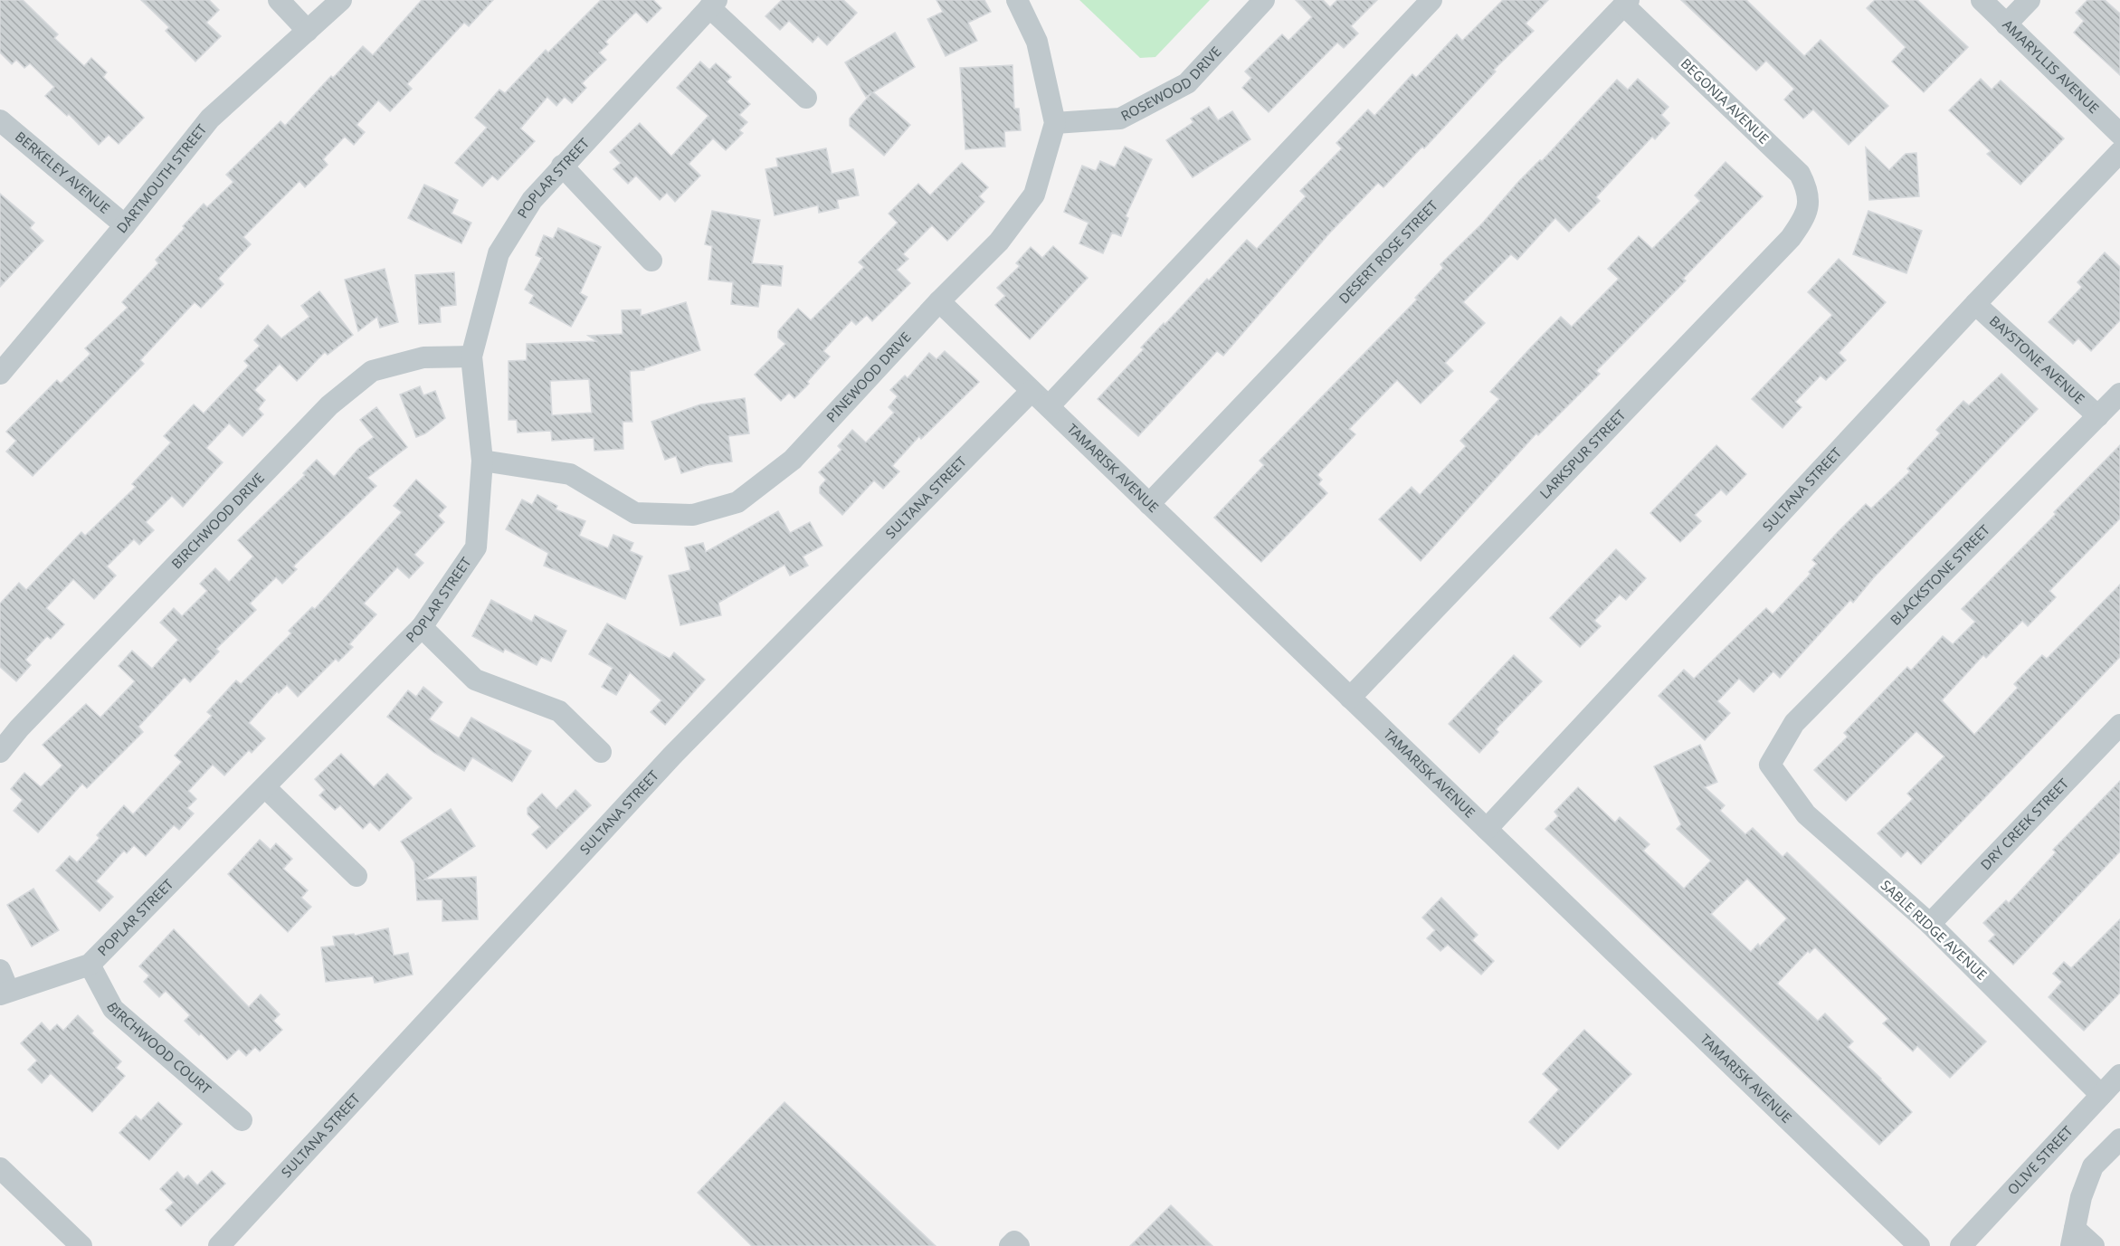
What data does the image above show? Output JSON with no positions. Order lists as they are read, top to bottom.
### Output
{
  "streets": {
    "street": [
      "AMARYLLIS AVENUE",
      "ROSEWOOD DRIVE",
      "BEGONIA AVENUE",
      "BERKELEY AVENUE",
      "DARTMOUTH STREET",
      "POPLAR STREET",
      "DESERT ROSE STREET",
      "BAYSTONE AVENUE",
      "PINEWOOD DRIVE",
      "LARKSPUR STREET",
      "TAMARISK AVENUE",
      "SULTANA STREET",
      "BIRCHWOOD DRIVE",
      "BLACKSTONE STREET",
      "DRY CREEK STREET",
      "SABLE RIDGE AVENUE",
      "BIRCHWOOD COURT",
      "OLIVE STREET"
    ]
  },
  "crossings": [
    ["ROSEWOOD DRIVE", "PINEWOOD DRIVE"],
    ["BEGONIA AVENUE", "DESERT ROSE STREET"],
    ["BEGONIA AVENUE", "LARKSPUR STREET"],
    ["BERKELEY AVENUE", "DARTMOUTH STREET"],
    ["POPLAR STREET", "PINEWOOD DRIVE"],
    ["POPLAR STREET", "BIRCHWOOD DRIVE"],
    ["POPLAR STREET", "BIRCHWOOD COURT"],
    ["DESERT ROSE STREET", "TAMARISK AVENUE"],
    ["BAYSTONE AVENUE", "SULTANA STREET"],
    ["BAYSTONE AVENUE", "BLACKSTONE STREET"],
    ["PINEWOOD DRIVE", "TAMARISK AVENUE"],
    ["LARKSPUR STREET", "TAMARISK AVENUE"],
    ["TAMARISK AVENUE", "SULTANA STREET"],
    ["BLACKSTONE STREET", "SABLE RIDGE AVENUE"],
    ["DRY CREEK STREET", "SABLE RIDGE AVENUE"],
    ["SABLE RIDGE AVENUE", "OLIVE STREET"]
  ]
}
